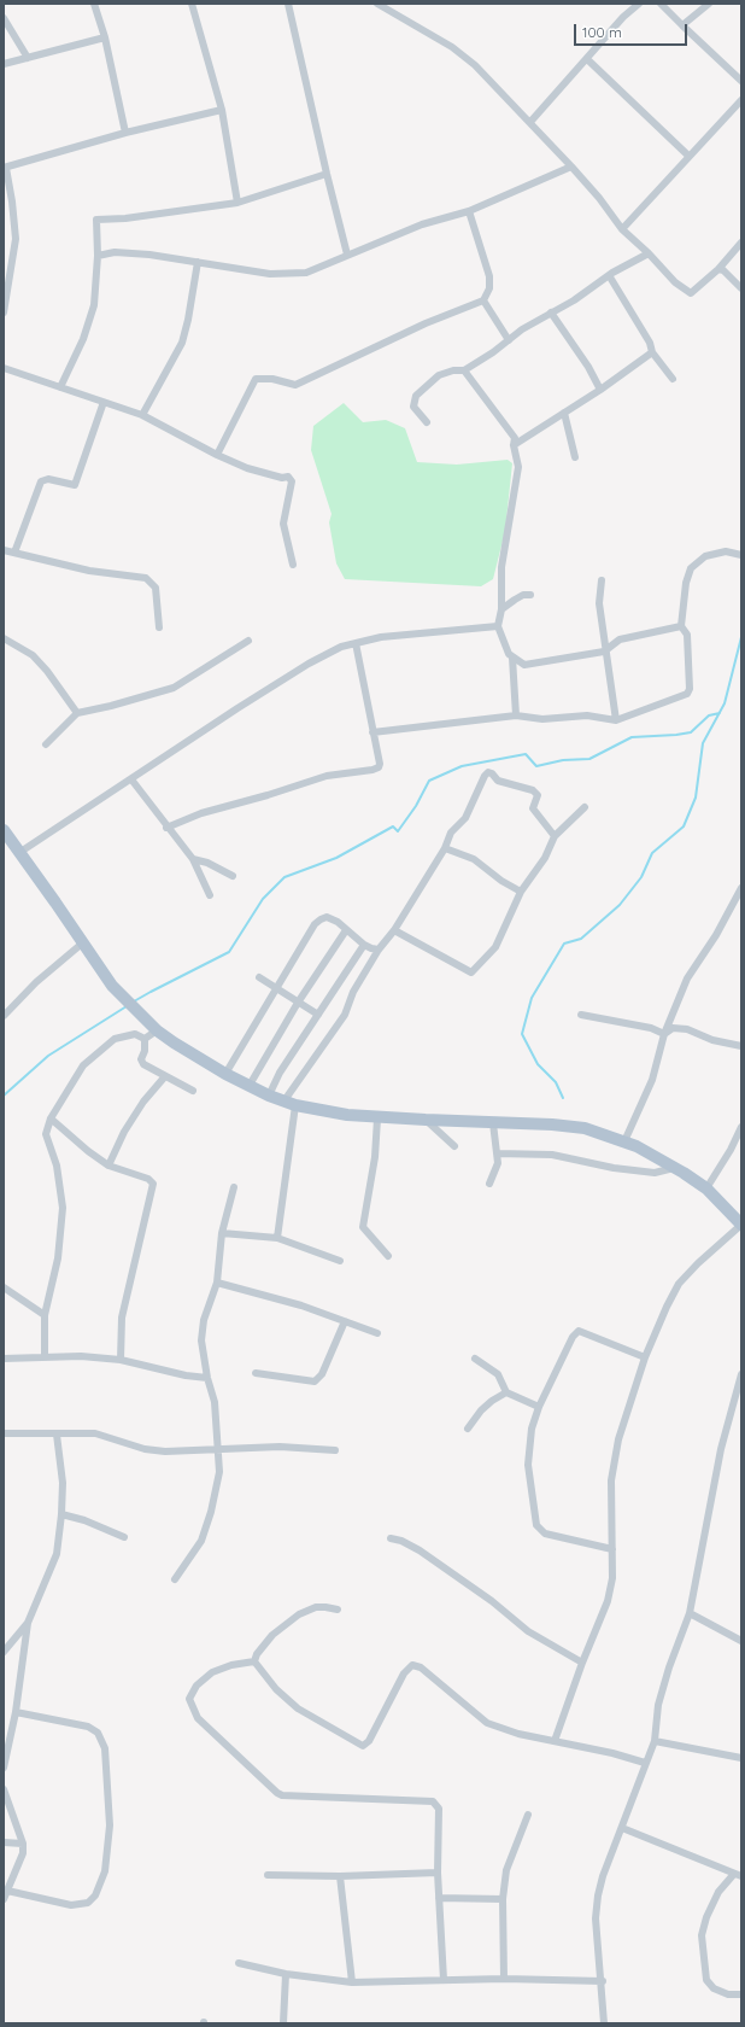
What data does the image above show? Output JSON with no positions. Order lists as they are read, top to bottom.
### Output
{
  "scale_bar": "100 m"
}
